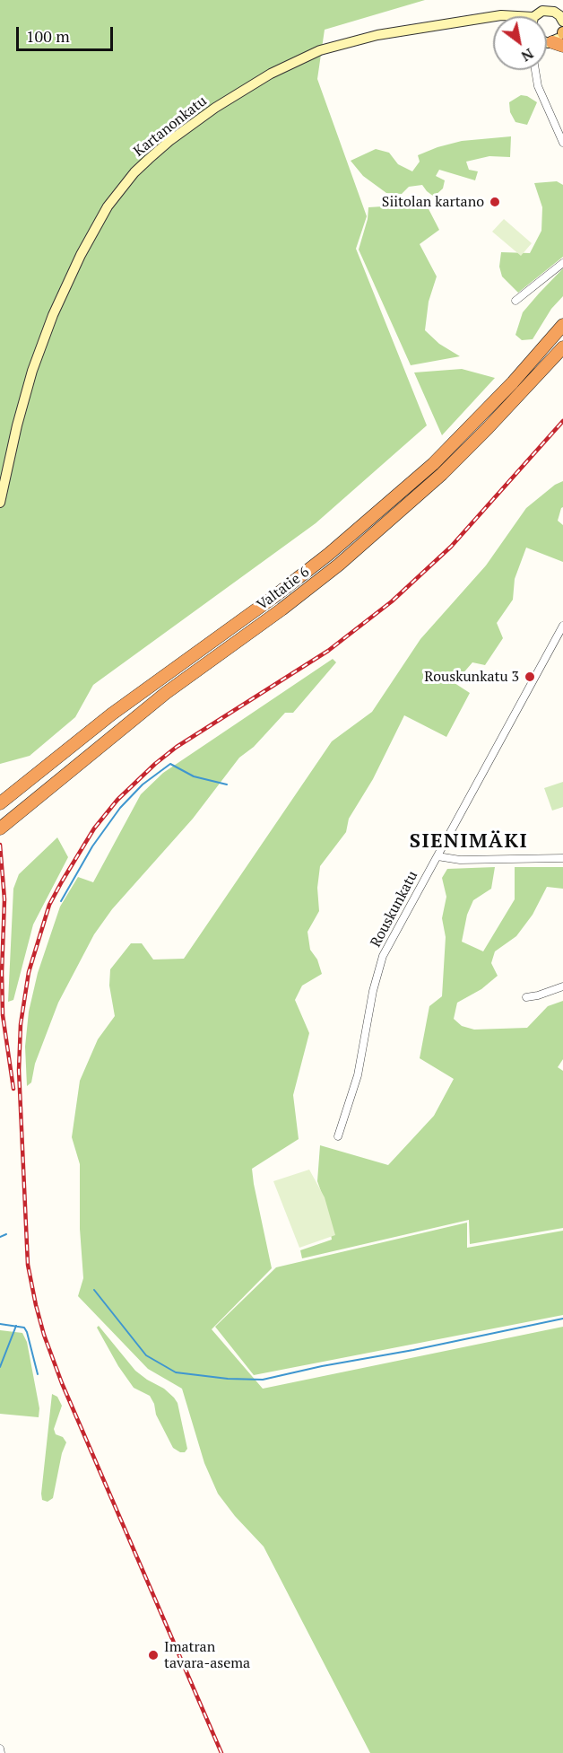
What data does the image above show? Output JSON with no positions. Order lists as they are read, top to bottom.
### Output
{
  "streets": {
    "highway": ["Valtatie 6"],
    "main road": ["Kartanonkatu"],
    "street": ["Rouskunkatu"]
  },
  "districts": ["SIENIMÄKI"],
  "places": ["Siitolan kartano", "Rouskunkatu 3", "Imatran tavara-asema"],
  "scale_bar": "100 m",
  "north": "bottom right"
}
